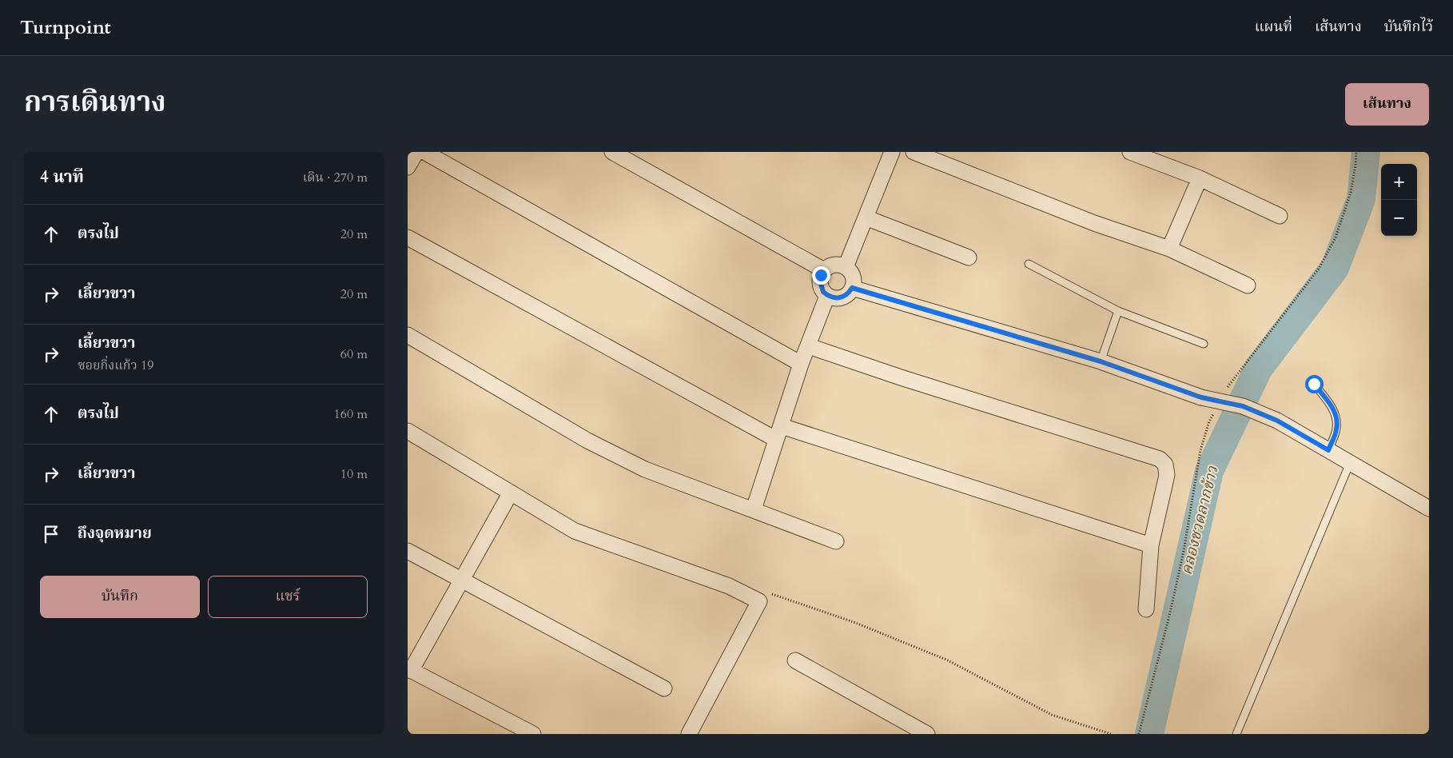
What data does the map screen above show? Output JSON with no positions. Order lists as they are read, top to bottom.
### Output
{
  "water": ["คลองชวดลากข้าว"],
  "page": {
    "header": "Turnpoint",
    "nav": ["แผนที่", "เส้นทาง", "บันทึกไว้"],
    "title": "การเดินทาง",
    "buttons": [
      "เส้นทาง",
      ["บันทึก", "แชร์"]
    ],
    "heading": ["4 นาที", "เดิน · 270 m"],
    "map_buttons": ["+", "−"],
    "list": [
      ["ตรงไป", "20 m"],
      ["เลี้ยวขวา", "20 m"],
      ["เลี้ยวขวา", "ซอยกิ่งแก้ว 19", "60 m"],
      ["ตรงไป", "160 m"],
      ["เลี้ยวขวา", "10 m"],
      "ถึงจุดหมาย"
    ]
  }
}
